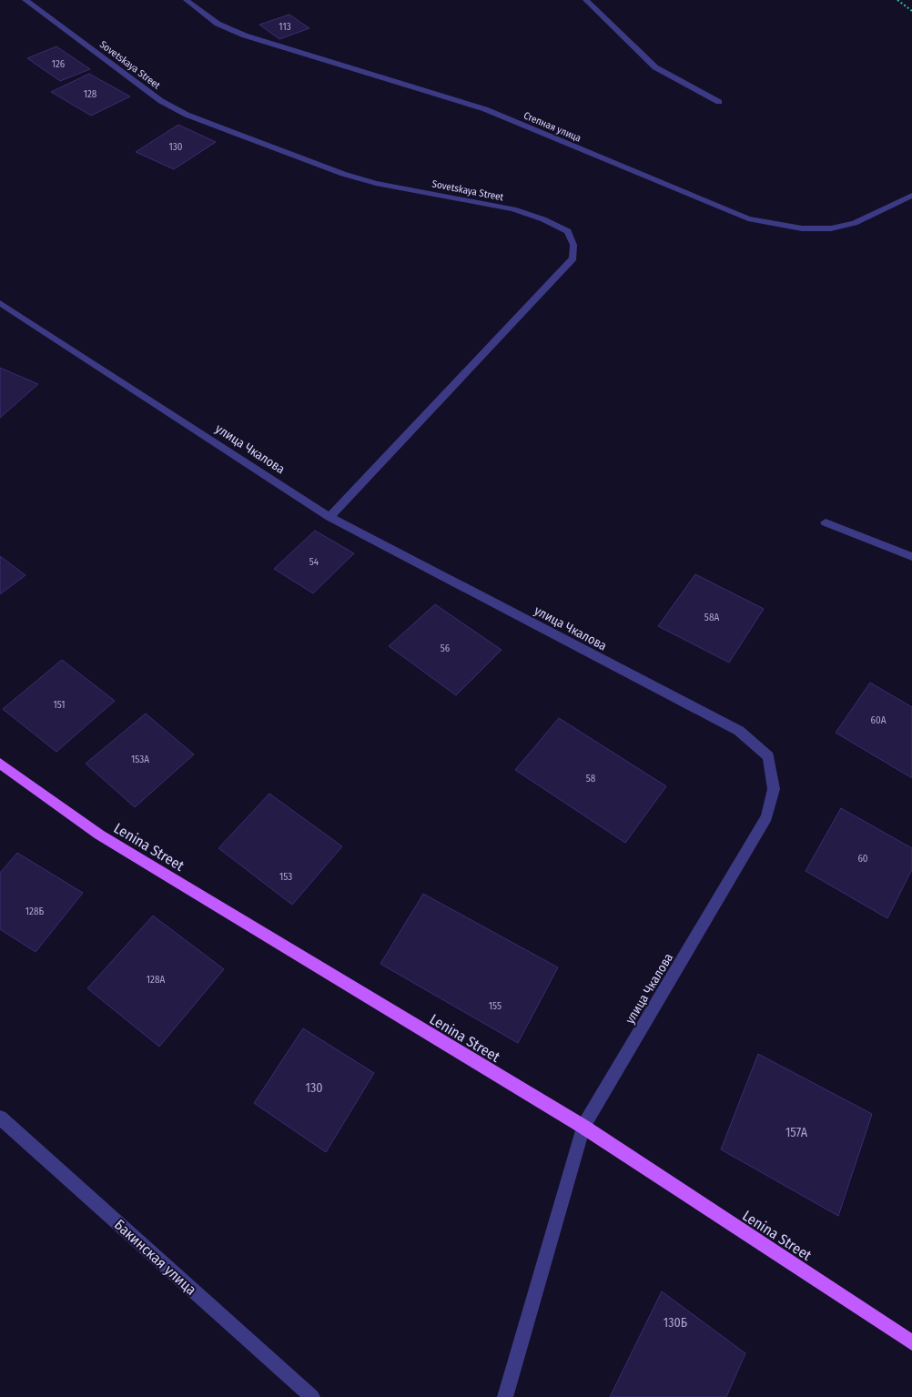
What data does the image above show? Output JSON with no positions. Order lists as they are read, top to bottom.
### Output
{
  "streets": {
    "main road": ["Lenina Street"],
    "street": [
      "Sovetskaya Street",
      "Степная улица",
      "улица Чкалова",
      "Бакинская улица"
    ]
  },
  "crossings": [
    ["Sovetskaya Street", "улица Чкалова"],
    ["улица Чкалова", "Lenina Street"]
  ],
  "house_numbers": [
    "113",
    "126",
    "128",
    "130",
    "54",
    "58А",
    "56",
    "151",
    "60А",
    "153А",
    "58",
    "60",
    "153",
    "128Б",
    "128А",
    "155",
    "130",
    "157А",
    "130Б"
  ]
}
